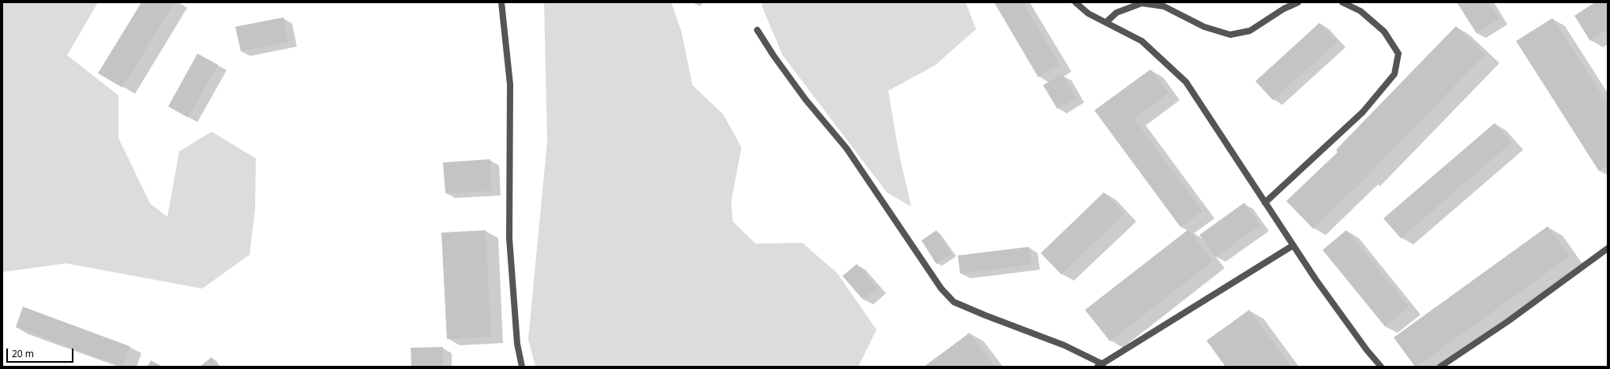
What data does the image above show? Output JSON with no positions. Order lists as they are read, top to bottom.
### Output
{
  "scale_bar": "20 m"
}
